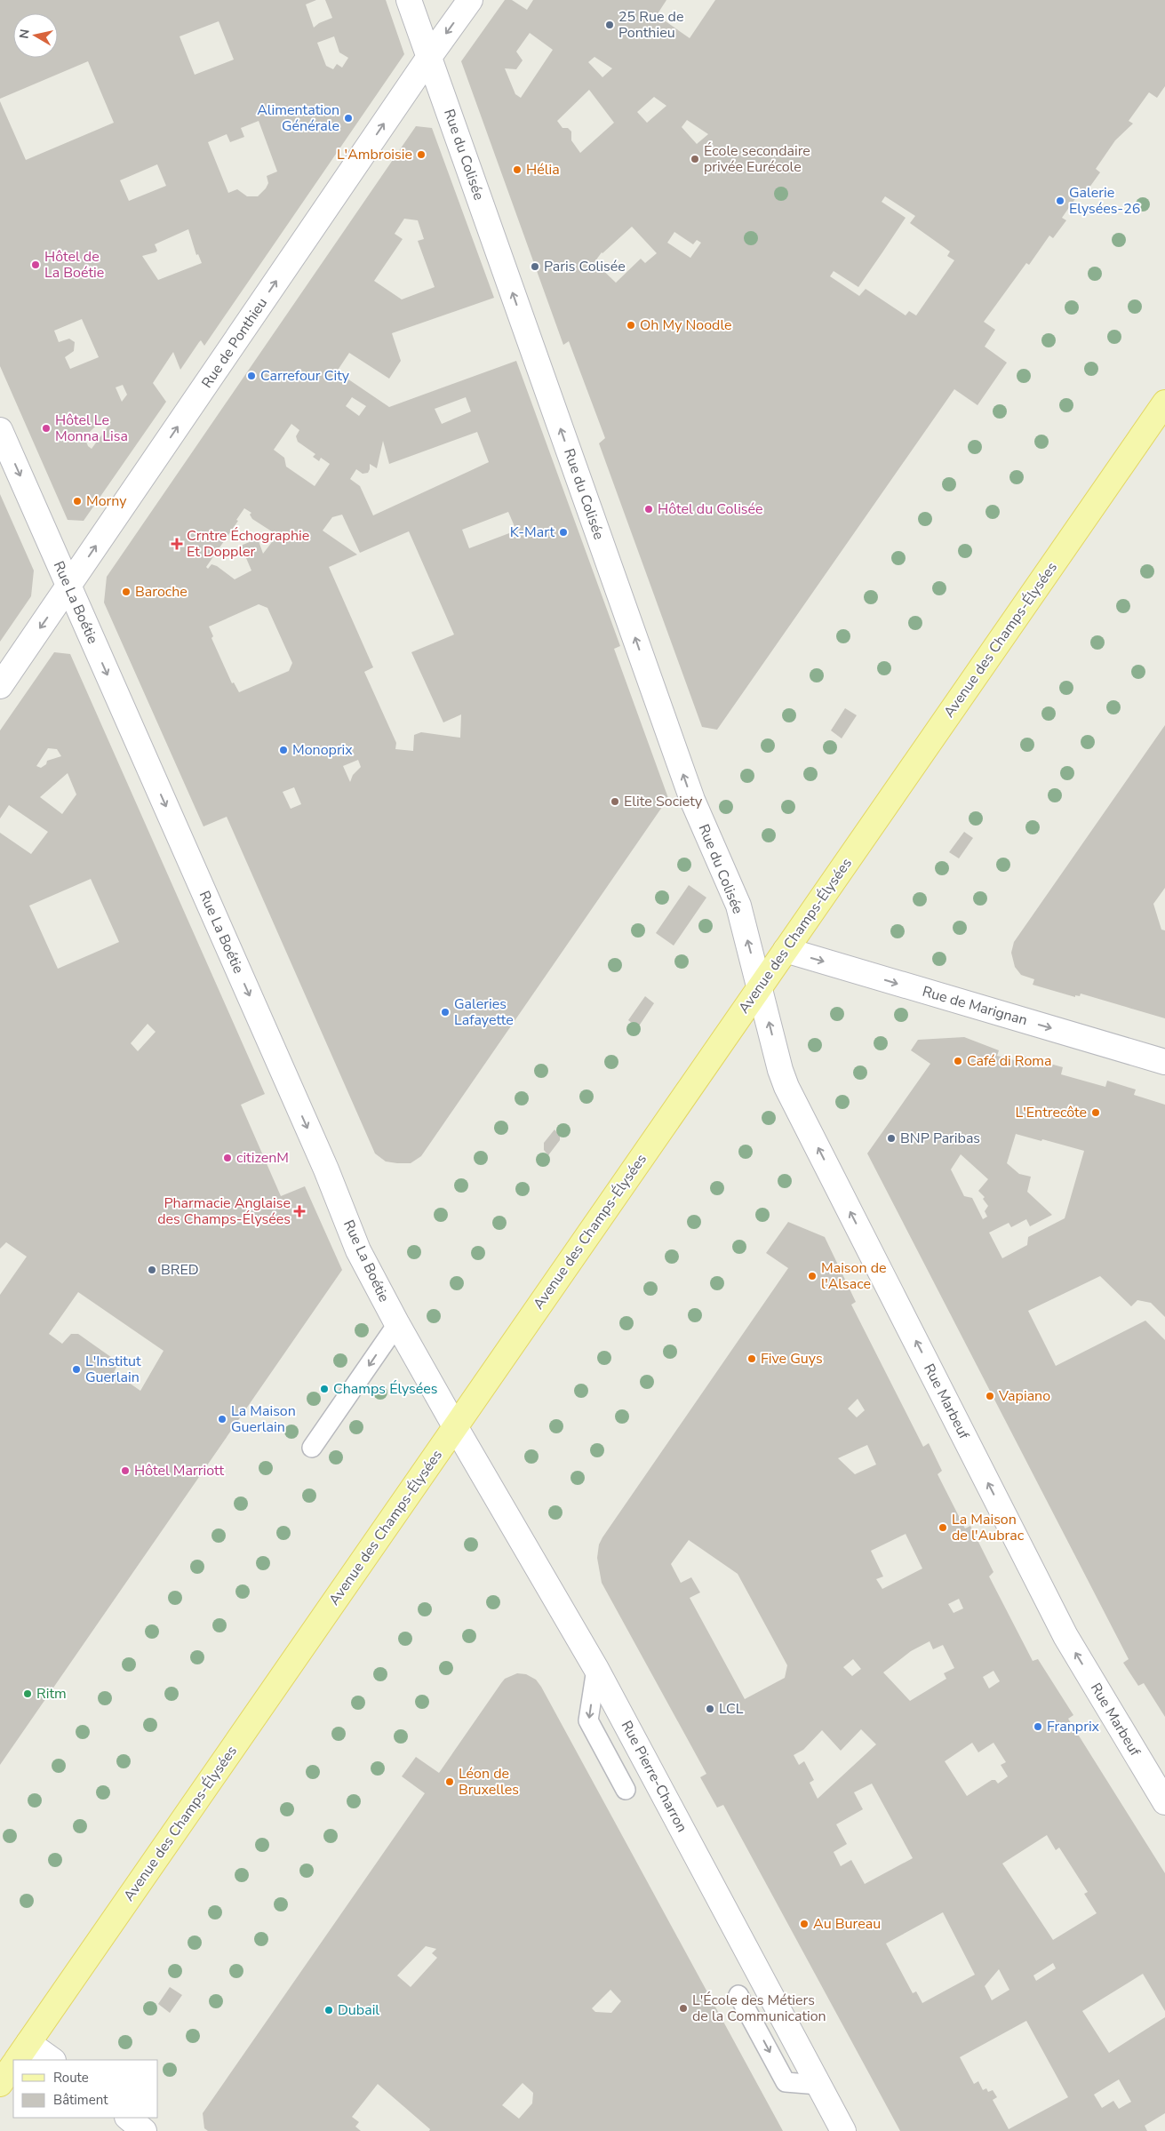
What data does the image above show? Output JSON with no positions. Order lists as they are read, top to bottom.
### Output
{
  "streets": {
    "main road": ["Avenue des Champs-Élysées"],
    "street": [
      "Rue du Colisée",
      "Rue de Ponthieu",
      "Rue La Boétie",
      "Rue de Marignan",
      "Rue Marbeuf",
      "Rue Pierre-Charron"
    ]
  },
  "crossings": [
    ["Rue du Colisée", "Rue de Ponthieu"],
    ["Rue du Colisée", "Avenue des Champs-Élysées"],
    ["Rue du Colisée", "Rue Marbeuf"],
    ["Rue de Ponthieu", "Rue La Boétie"],
    ["Rue La Boétie", "Avenue des Champs-Élysées"],
    ["Rue La Boétie", "Rue Pierre-Charron"],
    ["Avenue des Champs-Élysées", "Rue de Marignan"],
    ["Avenue des Champs-Élysées", "Rue Marbeuf"],
    ["Avenue des Champs-Élysées", "Rue Pierre-Charron"]
  ],
  "one_way": [
    "Rue du Colisée",
    "Rue La Boétie",
    "Rue de Marignan",
    "Rue Marbeuf"
  ],
  "places": {
    "other": [
      "25 Rue de Ponthieu",
      "Alimentation Générale",
      "L'Ambroisie",
      "École secondaire privée Eurécole",
      "Hélia",
      "Galerie Elysées-26",
      "Hôtel de La Boétie",
      "Paris Colisée",
      "Oh My Noodle",
      "Carrefour City",
      "Hôtel Le Monna Lisa",
      "Morny",
      "Hôtel du Colisée",
      "K-Mart",
      "Baroche",
      "Monoprix",
      "Elite Society",
      "Galeries Lafayette",
      "Café di Roma",
      "L'Entrecôte",
      "BNP Paribas",
      "citizenM",
      "BRED",
      "Maison de l'Alsace",
      "Five Guys",
      "L'Institut Guerlain",
      "Champs Élysées",
      "Vapiano",
      "La Maison Guerlain",
      "Hôtel Marriott",
      "La Maison de l'Aubrac",
      "Ritm",
      "LCL",
      "Franprix",
      "Léon de Bruxelles",
      "Au Bureau",
      "L'École des Métiers de la Communication",
      "Dubail"
    ],
    "health": ["Crntre Échographie Et Doppler", "Pharmacie Anglaise des Champs-Élysées"]
  },
  "legend": ["Route", "Bâtiment"],
  "north": "left"
}
